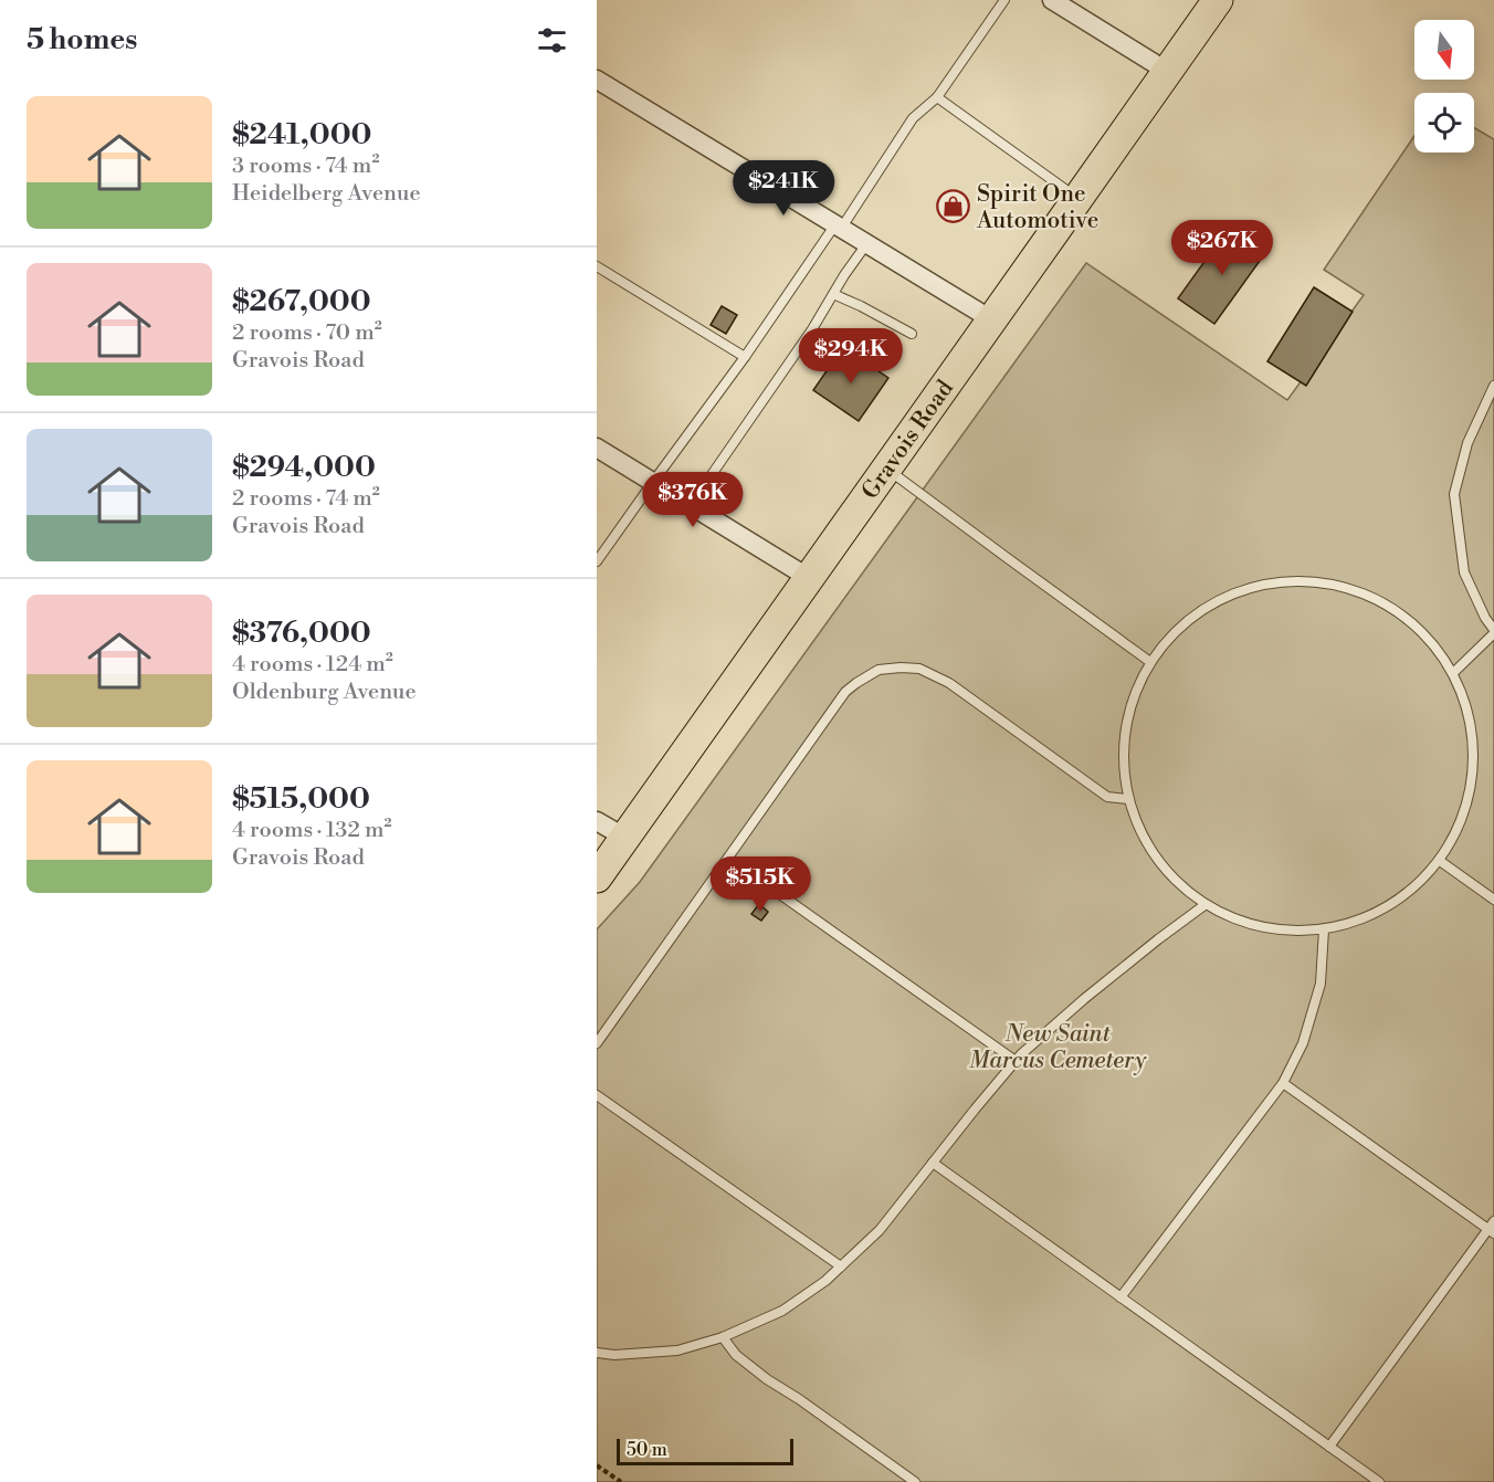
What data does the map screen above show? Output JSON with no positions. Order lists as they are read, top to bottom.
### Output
{
  "streets": {
    "main road": ["Gravois Road"]
  },
  "parks": ["New Saint Marcus Cemetery"],
  "places": {
    "shop": ["Spirit One Automotive"]
  },
  "scale_bar": "50 m",
  "north": "bottom",
  "page": {
    "heading": "5 homes",
    "list": [
      {
        "name": "$241,000",
        "note": "3 rooms · 74 m² · Heidelberg Avenue"
      },
      {
        "name": "$267,000",
        "note": "2 rooms · 70 m² · Gravois Road"
      },
      {
        "name": "$294,000",
        "note": "2 rooms · 74 m² · Gravois Road"
      },
      {
        "name": "$376,000",
        "note": "4 rooms · 124 m² · Oldenburg Avenue"
      },
      {
        "name": "$515,000",
        "note": "4 rooms · 132 m² · Gravois Road"
      }
    ],
    "price": [
      "$241K",
      "$267K",
      "$294K",
      "$376K",
      "$515K"
    ],
    "scale": "50 m"
  }
}
